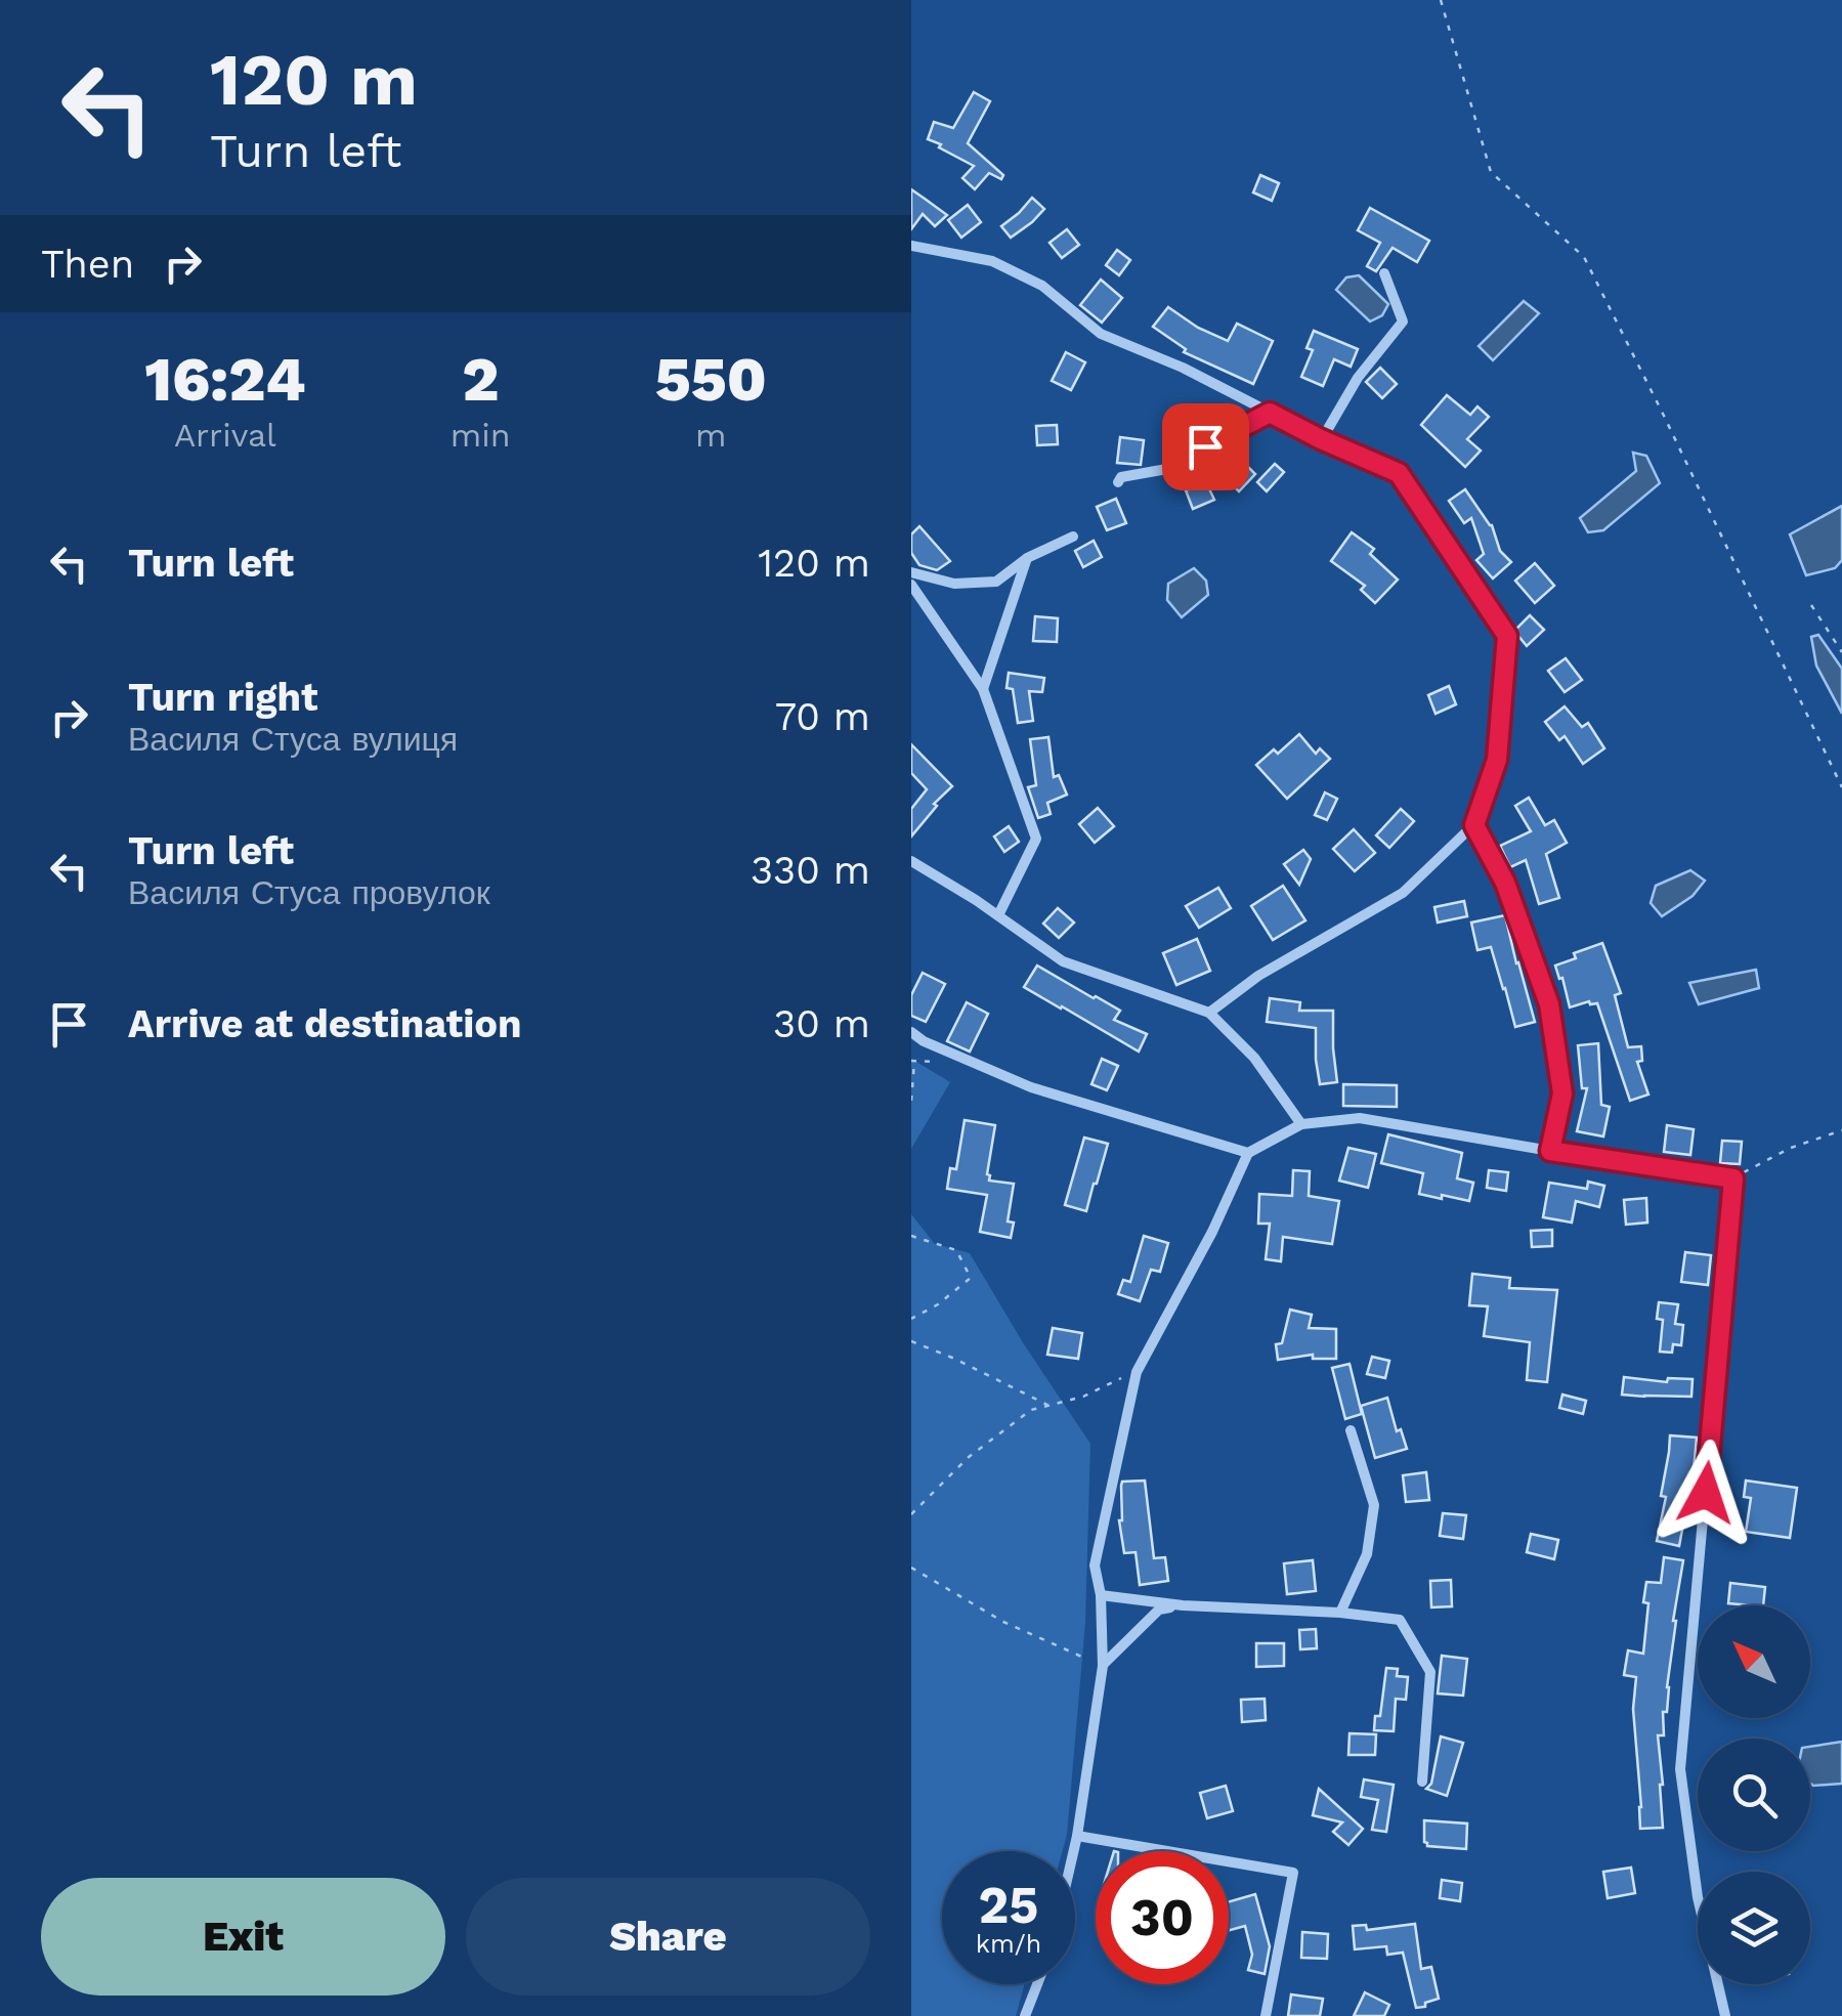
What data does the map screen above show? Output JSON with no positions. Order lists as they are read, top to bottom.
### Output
{
  "north": "top left",
  "page": {
    "turn": ["120 m", "Turn left"],
    "then": "Then",
    "eta": [
      "16:24",
      "Arrival",
      "2",
      "min",
      "550",
      "m"
    ],
    "list": [
      {
        "name": "Turn left",
        "value": "120 m"
      },
      {
        "name": "Turn right",
        "note": "Василя Стуса вулиця",
        "value": "70 m"
      },
      {
        "name": "Turn left",
        "note": "Василя Стуса провулок",
        "value": "330 m"
      },
      {
        "name": "Arrive at destination",
        "value": "30 m"
      }
    ],
    "speed": "25 km/h",
    "limit": "30",
    "buttons": ["Exit", "Share"]
  }
}
